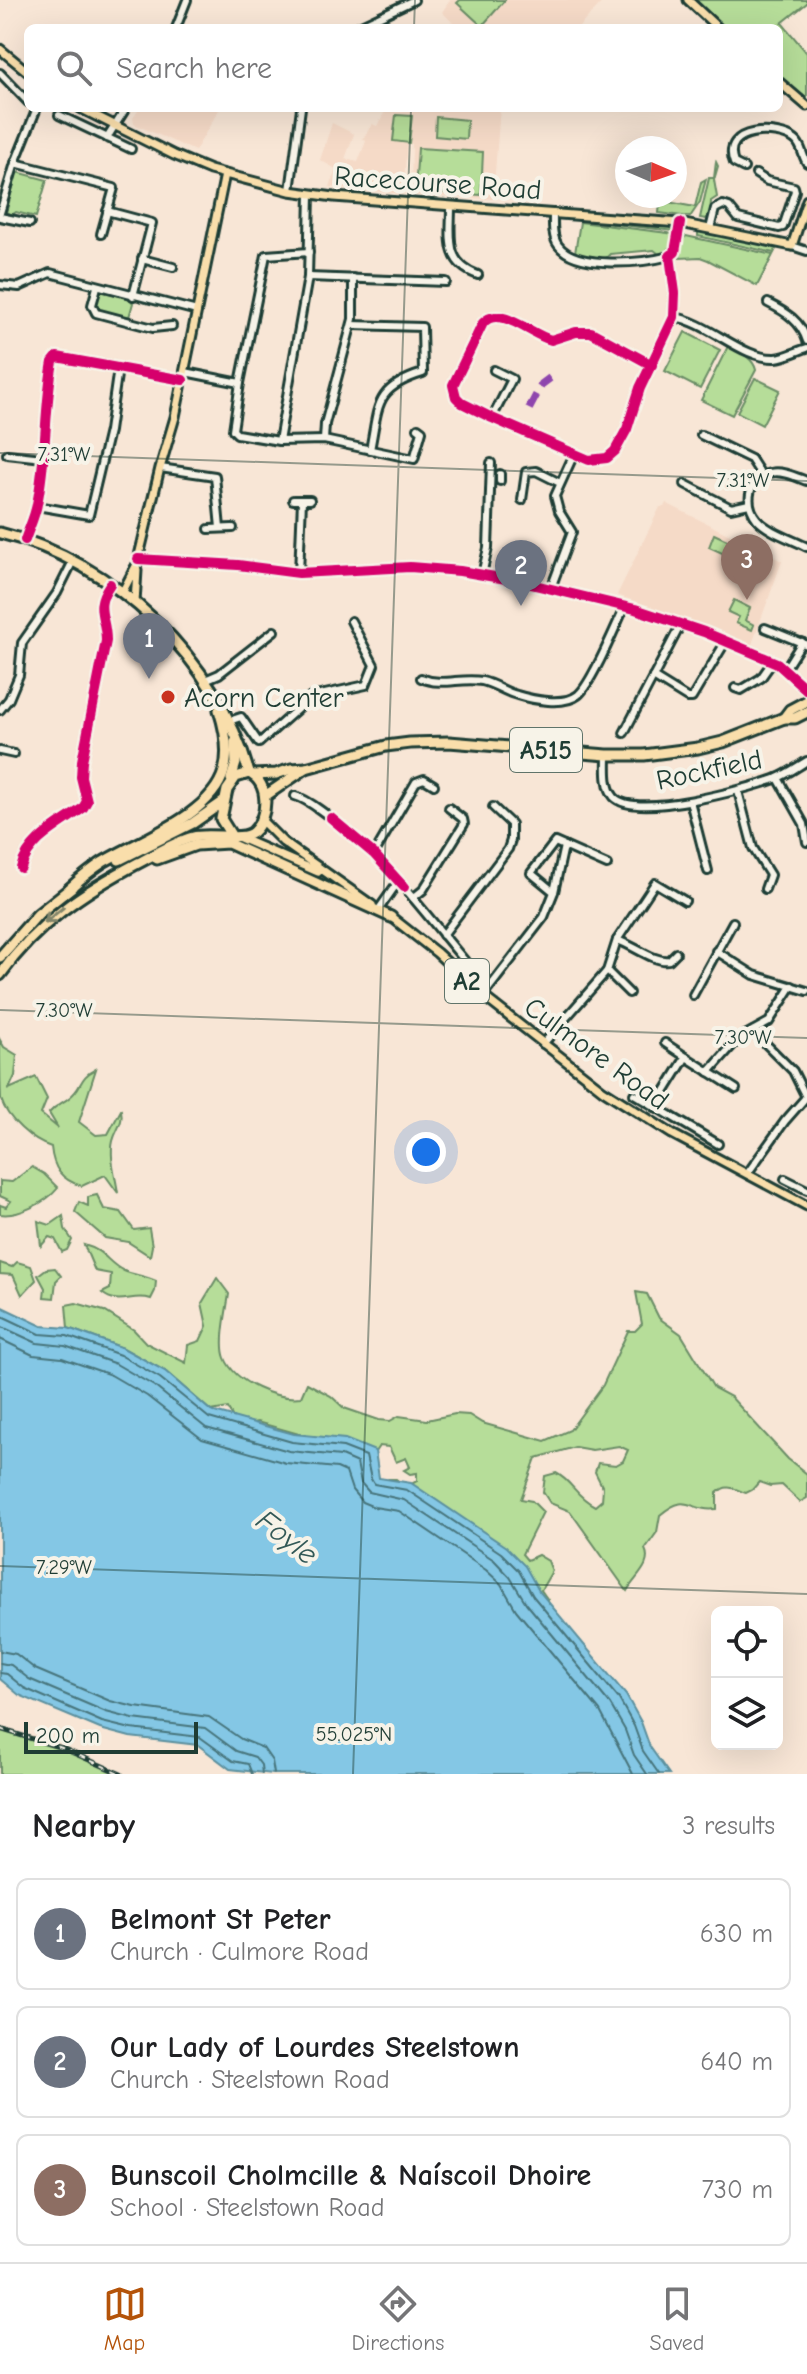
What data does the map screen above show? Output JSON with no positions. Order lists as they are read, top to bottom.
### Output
{
  "streets": {
    "highway": ["A515"],
    "main road": ["Racecourse Road", "A2", "Culmore Road"],
    "street": ["Rockfield"]
  },
  "crossings": [
    ["A515", "Rockfield"],
    ["A515", "Culmore Road"]
  ],
  "water": ["Foyle"],
  "places": ["Acorn Center"],
  "scale_bar": "200 m",
  "north": "right",
  "page": {
    "search": "Search here",
    "pins": ["3", "2", "1"],
    "scale": "200 m",
    "heading": ["Nearby", "3 results"],
    "list": [
      {
        "mark": "1",
        "name": "Belmont St Peter",
        "note": "Church · Culmore Road",
        "value": "630 m"
      },
      {
        "mark": "2",
        "name": "Our Lady of Lourdes Steelstown",
        "note": "Church · Steelstown Road",
        "value": "640 m"
      },
      {
        "mark": "3",
        "name": "Bunscoil Cholmcille & Naíscoil Dhoire",
        "note": "School · Steelstown Road",
        "value": "730 m"
      }
    ],
    "nav": ["Map", "Directions", "Saved"]
  },
  "coordinates": [
    "7.31°W",
    "7.30°W",
    "7.29°W",
    "55.025°N"
  ]
}
